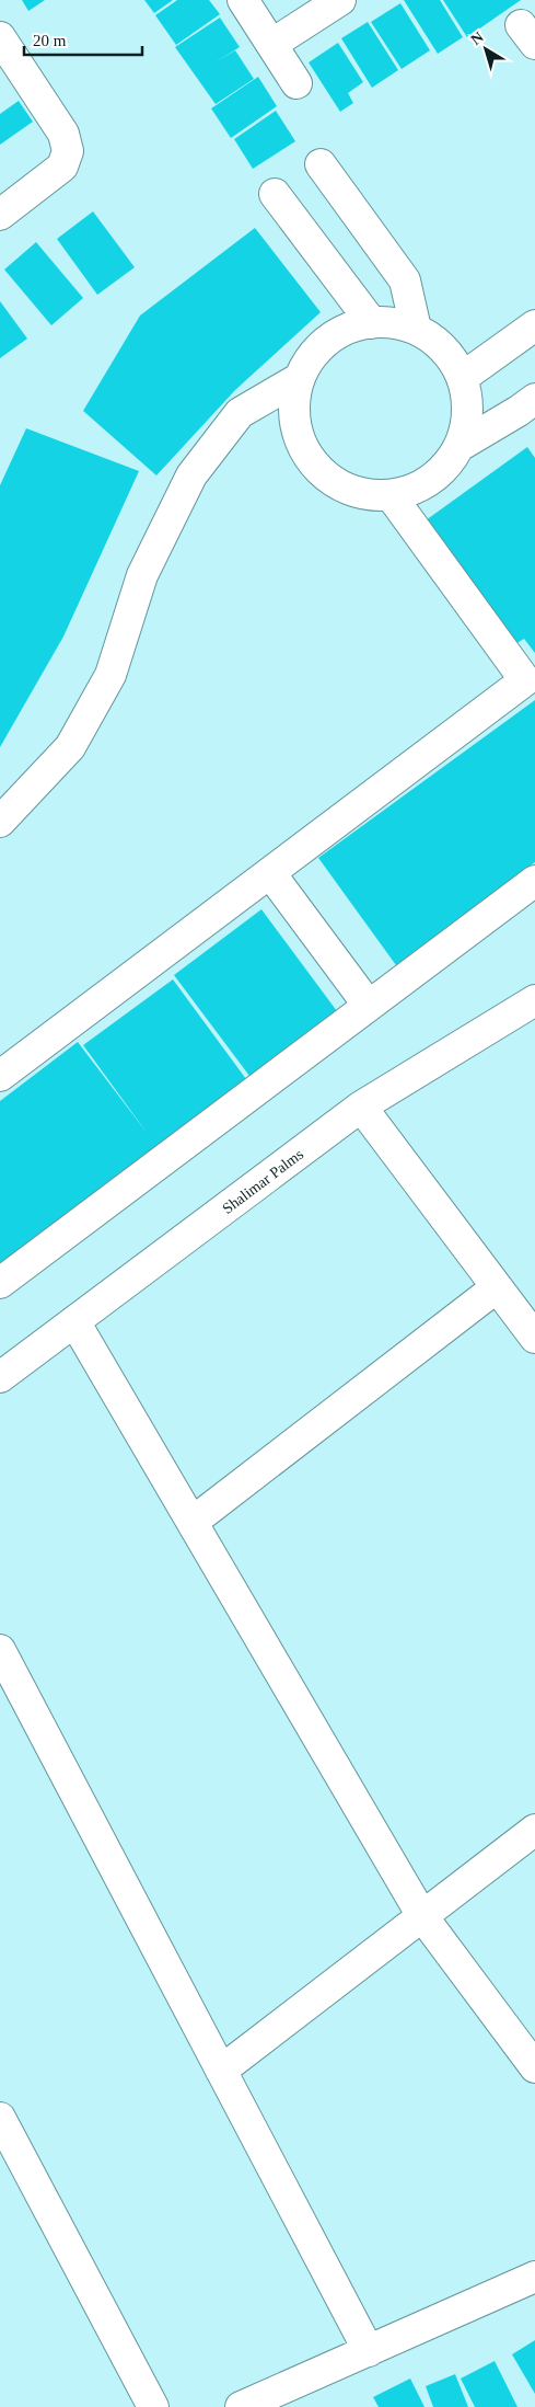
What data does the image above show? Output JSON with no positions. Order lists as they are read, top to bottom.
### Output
{
  "streets": {
    "street": ["Shalimar Palms"]
  },
  "scale_bar": "20 m",
  "north": "top left"
}
